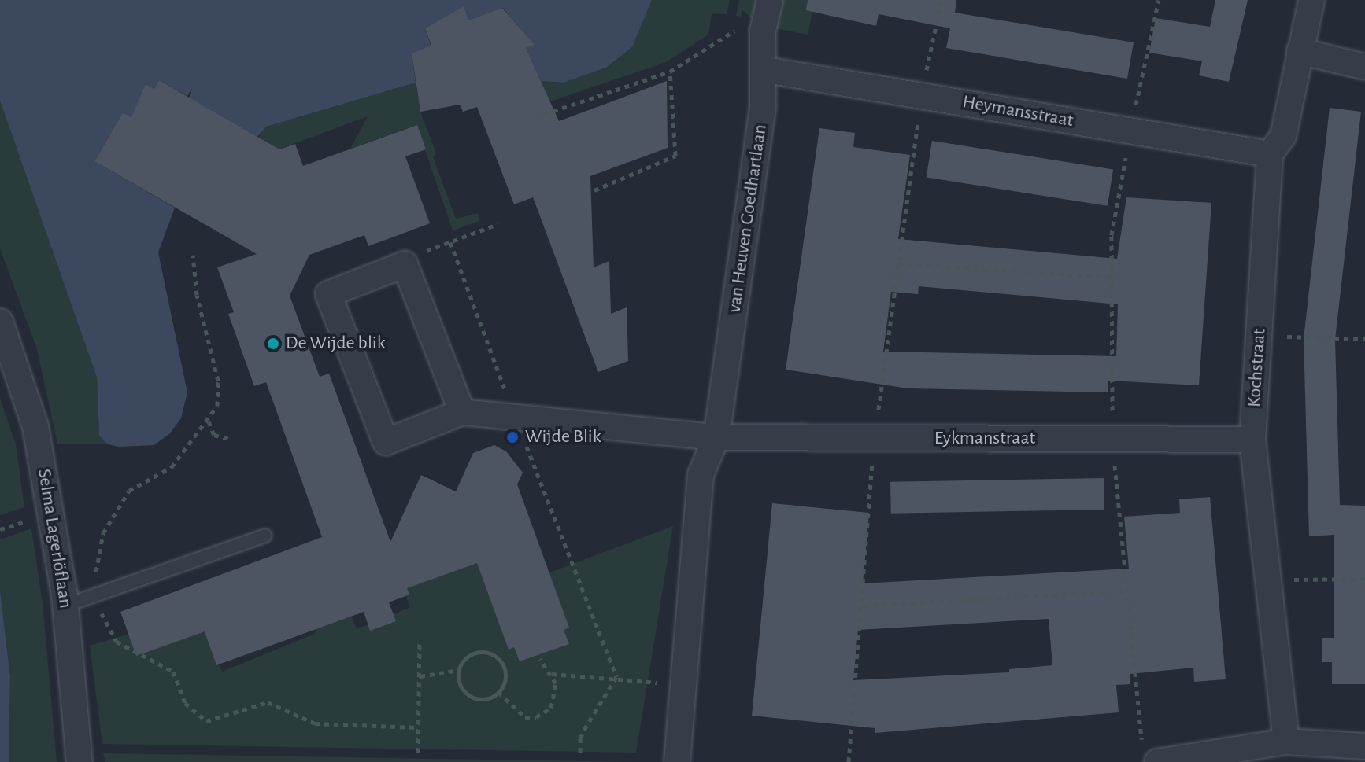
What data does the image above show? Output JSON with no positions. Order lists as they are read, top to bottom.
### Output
{
  "streets": {
    "street": [
      "Heymansstraat",
      "van Heuven Goedhartlaan",
      "Kochstraat",
      "Eykmanstraat",
      "Selma Lagerlöflaan"
    ]
  },
  "crossings": [
    ["Heymansstraat", "van Heuven Goedhartlaan"],
    ["Heymansstraat", "Kochstraat"],
    ["van Heuven Goedhartlaan", "Eykmanstraat"],
    ["Kochstraat", "Eykmanstraat"]
  ],
  "places": ["De Wijde blik", "Wijde Blik"]
}
